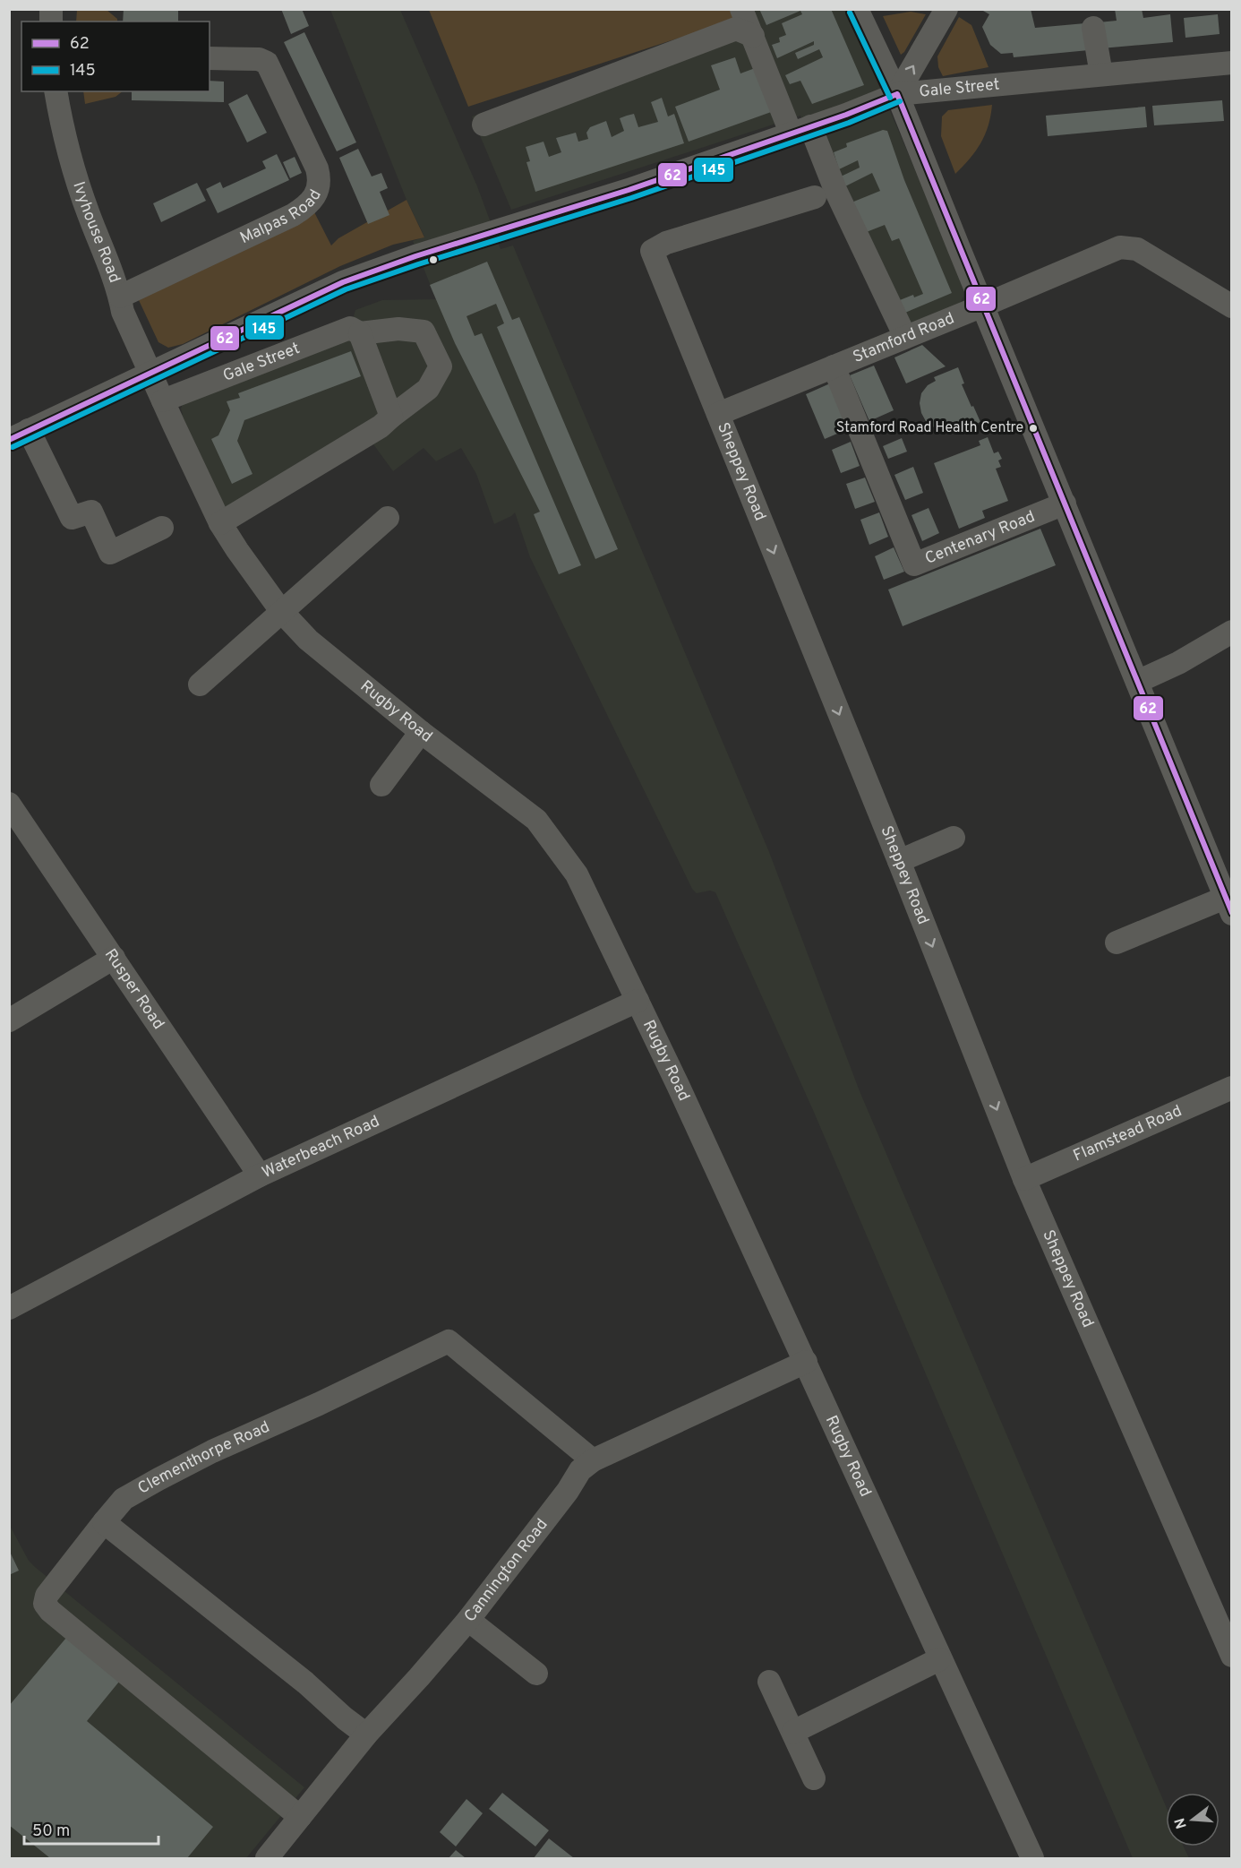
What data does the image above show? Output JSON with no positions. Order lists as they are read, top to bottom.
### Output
{
  "streets": {
    "street": [
      "Gale Street",
      "Malpas Road",
      "Ivyhouse Road",
      "Stamford Road",
      "Sheppey Road",
      "Centenary Road",
      "Rugby Road",
      "Rusper Road",
      "Flamstead Road",
      "Waterbeach Road",
      "Clementhorpe Road",
      "Cannington Road"
    ]
  },
  "crossings": [
    ["Gale Street", "Ivyhouse Road"],
    ["Gale Street", "Rugby Road"],
    ["Malpas Road", "Ivyhouse Road"],
    ["Ivyhouse Road", "Rugby Road"],
    ["Stamford Road", "Sheppey Road"],
    ["Stamford Road", "Centenary Road"],
    ["Sheppey Road", "Flamstead Road"],
    ["Rugby Road", "Waterbeach Road"],
    ["Rugby Road", "Cannington Road"],
    ["Rusper Road", "Waterbeach Road"],
    ["Clementhorpe Road", "Cannington Road"]
  ],
  "one_way": ["Sheppey Road"],
  "places": ["Stamford Road Health Centre"],
  "lines": ["transit line 145", "transit line 62"],
  "legend": ["62", "145"],
  "scale_bar": "50 m",
  "north": "left"
}
